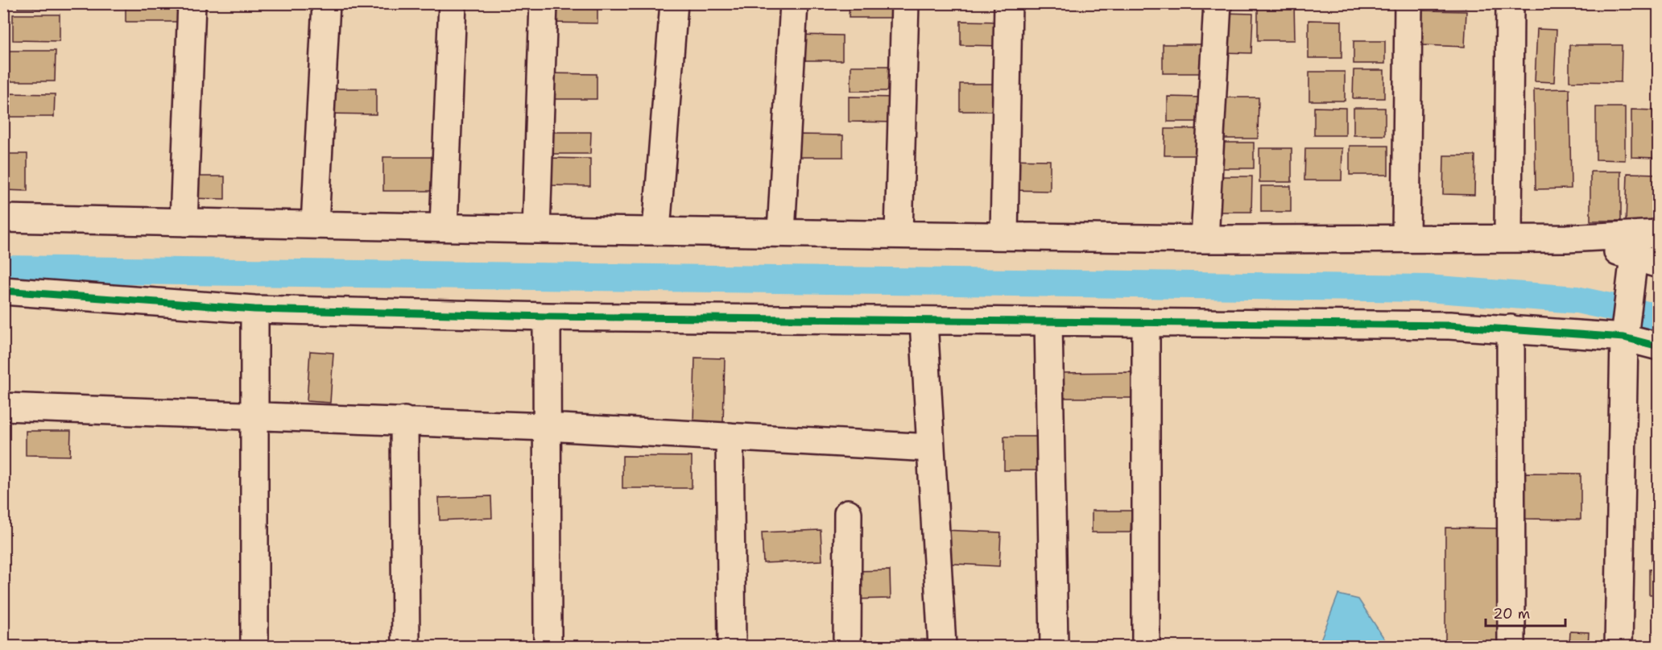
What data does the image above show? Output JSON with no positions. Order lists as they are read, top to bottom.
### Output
{
  "scale_bar": "20 m"
}
